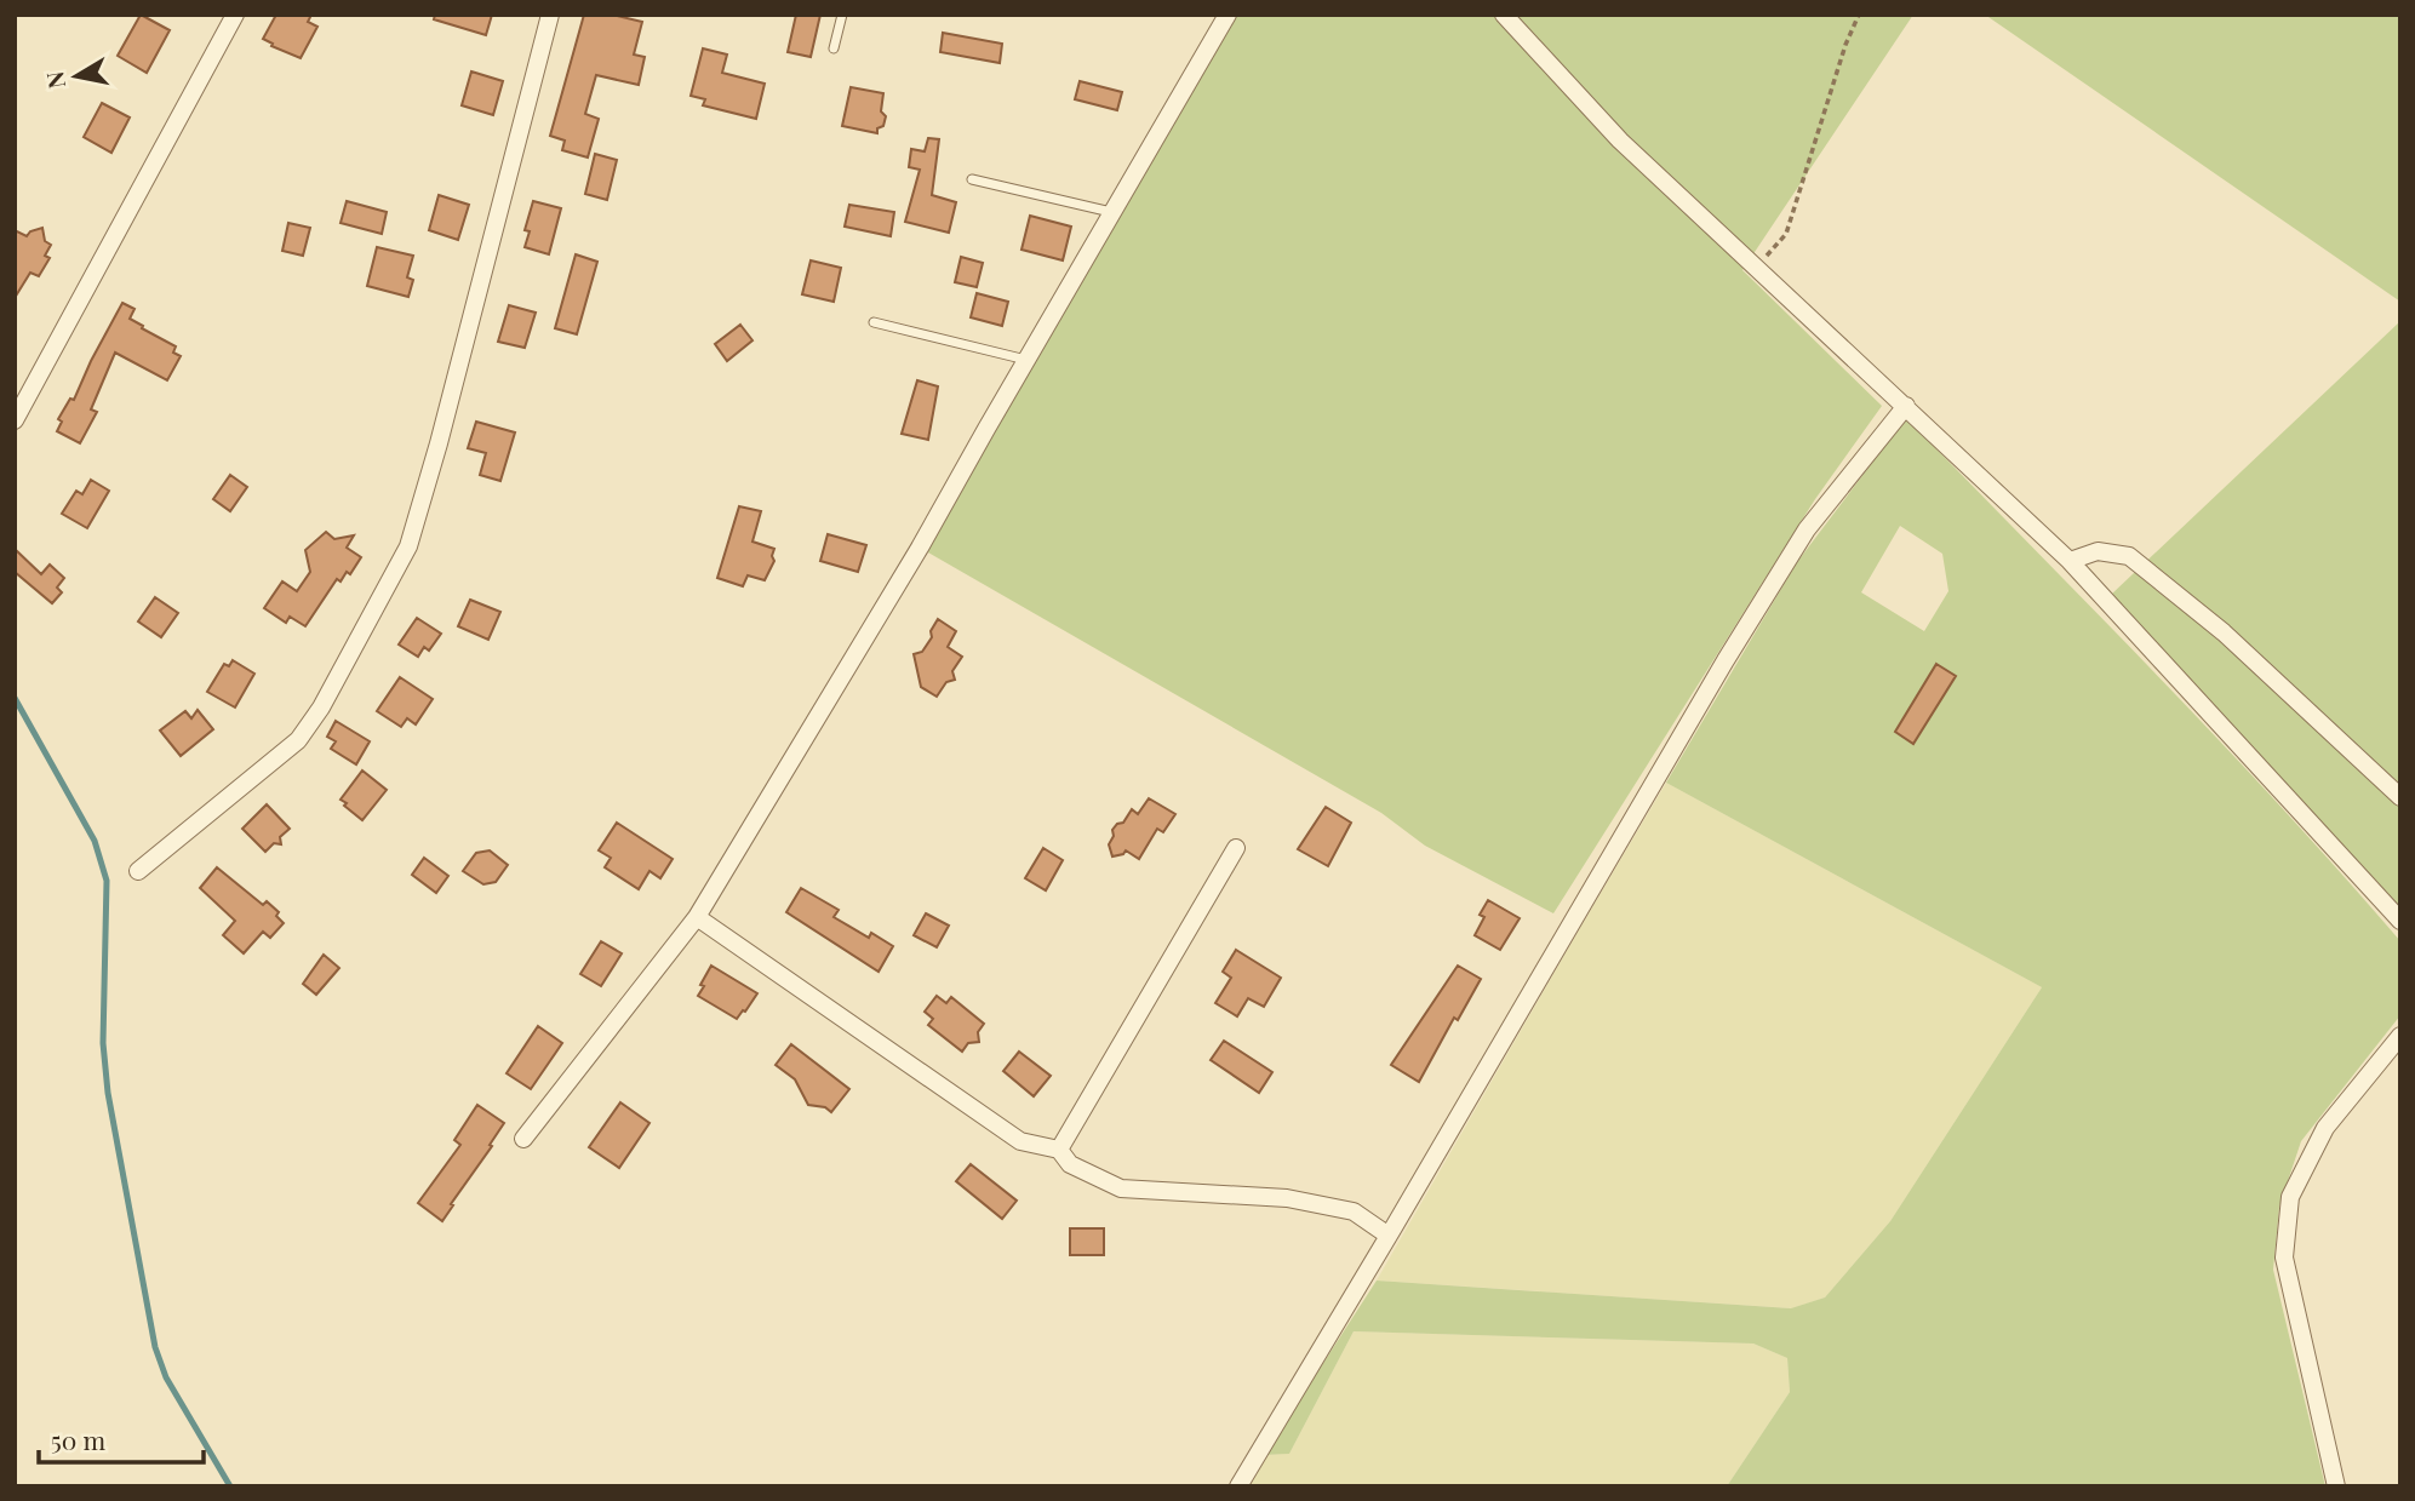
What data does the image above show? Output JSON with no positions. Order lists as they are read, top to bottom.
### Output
{
  "scale_bar": "50 m",
  "north": "left"
}
